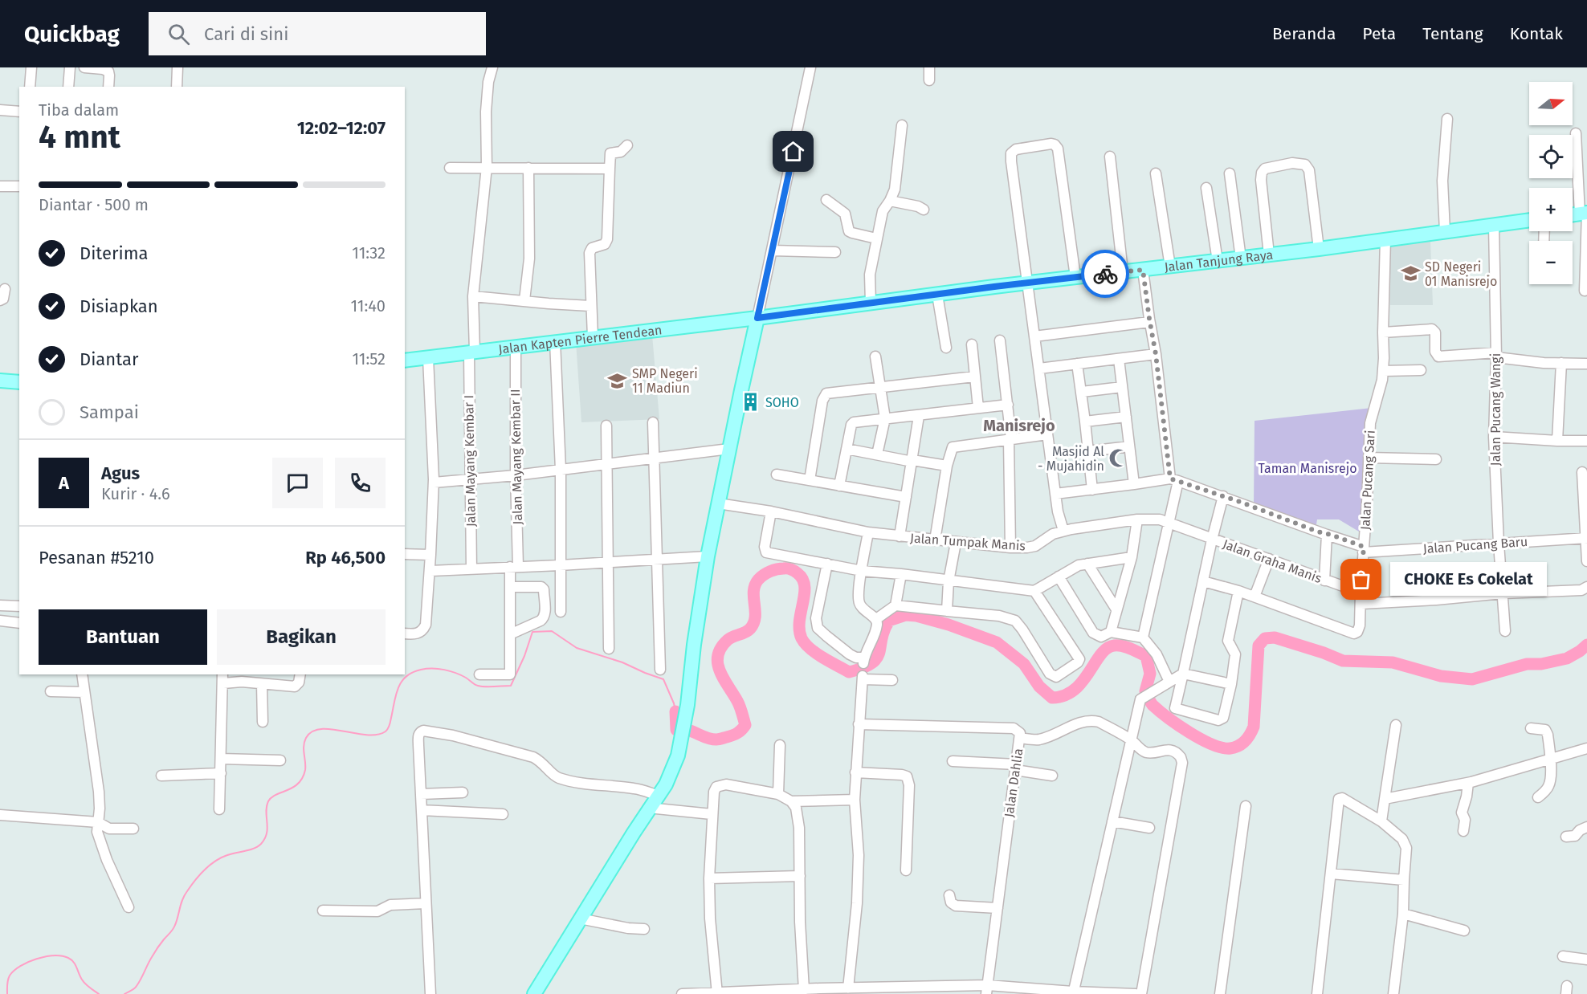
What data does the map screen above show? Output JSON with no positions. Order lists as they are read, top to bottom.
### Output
{
  "streets": {
    "main road": ["Jalan Tanjung Raya", "Jalan Kapten Pierre Tendean"],
    "street": [
      "Jalan Pucang Wangi",
      "Jalan Mayang Kembar II",
      "Jalan Mayang Kembar I",
      "Jalan Pucang Sari",
      "Jalan Tumpak Manis",
      "Jalan Pucang Baru",
      "Jalan Graha Manis",
      "Jalan Dahlia"
    ]
  },
  "crossings": [
    ["Jalan Tanjung Raya", "Jalan Kapten Pierre Tendean"],
    ["Jalan Tanjung Raya", "Jalan Pucang Wangi"],
    ["Jalan Tanjung Raya", "Jalan Pucang Sari"],
    ["Jalan Kapten Pierre Tendean", "Jalan Mayang Kembar II"],
    ["Jalan Kapten Pierre Tendean", "Jalan Mayang Kembar I"],
    ["Jalan Pucang Wangi", "Jalan Pucang Baru"],
    ["Jalan Pucang Sari", "Jalan Pucang Baru"],
    ["Jalan Pucang Sari", "Jalan Graha Manis"],
    ["Jalan Tumpak Manis", "Jalan Graha Manis"]
  ],
  "districts": ["Manisrejo"],
  "parks": ["Taman Manisrejo"],
  "places": {
    "school or university": ["SD Negeri 01 Manisrejo", "SMP Negeri 11 Madiun"],
    "building": ["SOHO"],
    "mosque": ["Masjid Al - Mujahidin"],
    "other": ["CHOKE Es Cokelat"]
  },
  "north": "right",
  "page": {
    "header": "Quickbag",
    "search": "Cari di sini",
    "nav": [
      "Beranda",
      "Peta",
      "Tentang",
      "Kontak"
    ],
    "map_buttons": ["+", "−"],
    "heading": ["4 mnt", "Tiba dalam", "12:02–12:07"],
    "panel": [
      "Agus",
      "Kurir · 4.6",
      "Pesanan #5210",
      "Rp 46,500"
    ],
    "bar": "Diantar · 500 m",
    "list": [
      ["Diterima", "11:32"],
      ["Disiapkan", "11:40"],
      ["Diantar", "11:52"],
      "Sampai"
    ],
    "round": "A",
    "bubble": "CHOKE Es Cokelat",
    "buttons": ["Bantuan", "Bagikan"]
  }
}
